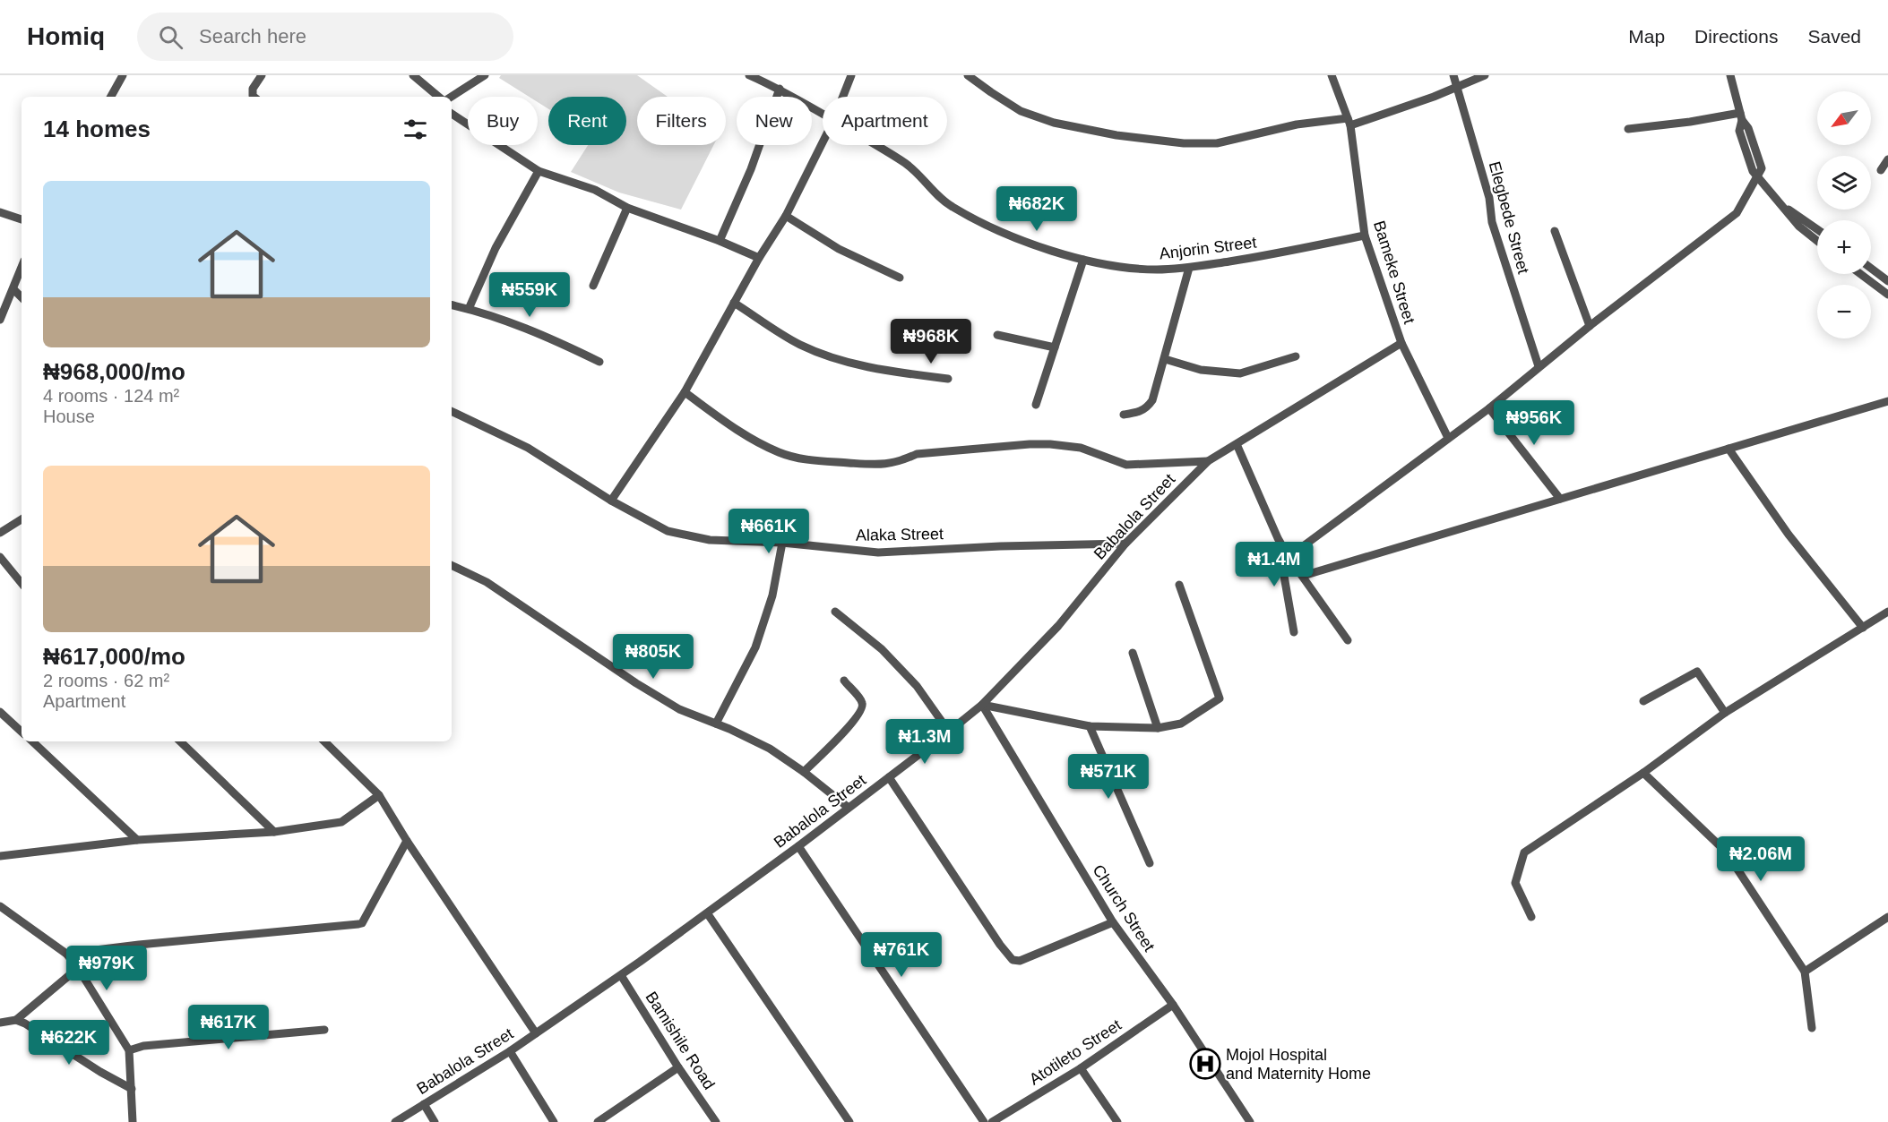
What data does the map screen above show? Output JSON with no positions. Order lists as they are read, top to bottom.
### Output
{
  "streets": {
    "street": [
      "Elegbede Street",
      "Anjorin Street",
      "Bameke Street",
      "Babalola Street",
      "Alaka Street",
      "Church Street",
      "Bamishile Road",
      "Atotileto Street"
    ]
  },
  "crossings": [
    ["Anjorin Street", "Bameke Street"],
    ["Bameke Street", "Babalola Street"],
    ["Babalola Street", "Alaka Street"],
    ["Babalola Street", "Church Street"],
    ["Babalola Street", "Bamishile Road"],
    ["Church Street", "Atotileto Street"]
  ],
  "places": {
    "hospital": ["Mojol Hospital and Maternity Home"]
  },
  "north": "bottom left",
  "page": {
    "header": "Homiq",
    "search": "Search here",
    "nav": ["Map", "Directions", "Saved"],
    "map_buttons": ["+", "−"],
    "chip": [
      "Buy",
      "Rent",
      "Filters",
      "New",
      "Apartment"
    ],
    "heading": "14 homes",
    "list": [
      {
        "name": "₦968,000/mo",
        "note": "4 rooms · 124 m² · House"
      },
      {
        "name": "₦617,000/mo",
        "note": "2 rooms · 62 m² · Apartment"
      }
    ],
    "price": [
      "₦682K",
      "₦559K",
      "₦968K",
      "₦956K",
      "₦661K",
      "₦1.4M",
      "₦805K",
      "₦1.3M",
      "₦571K",
      "₦2.06M",
      "₦761K",
      "₦979K",
      "₦617K",
      "₦622K"
    ]
  }
}
